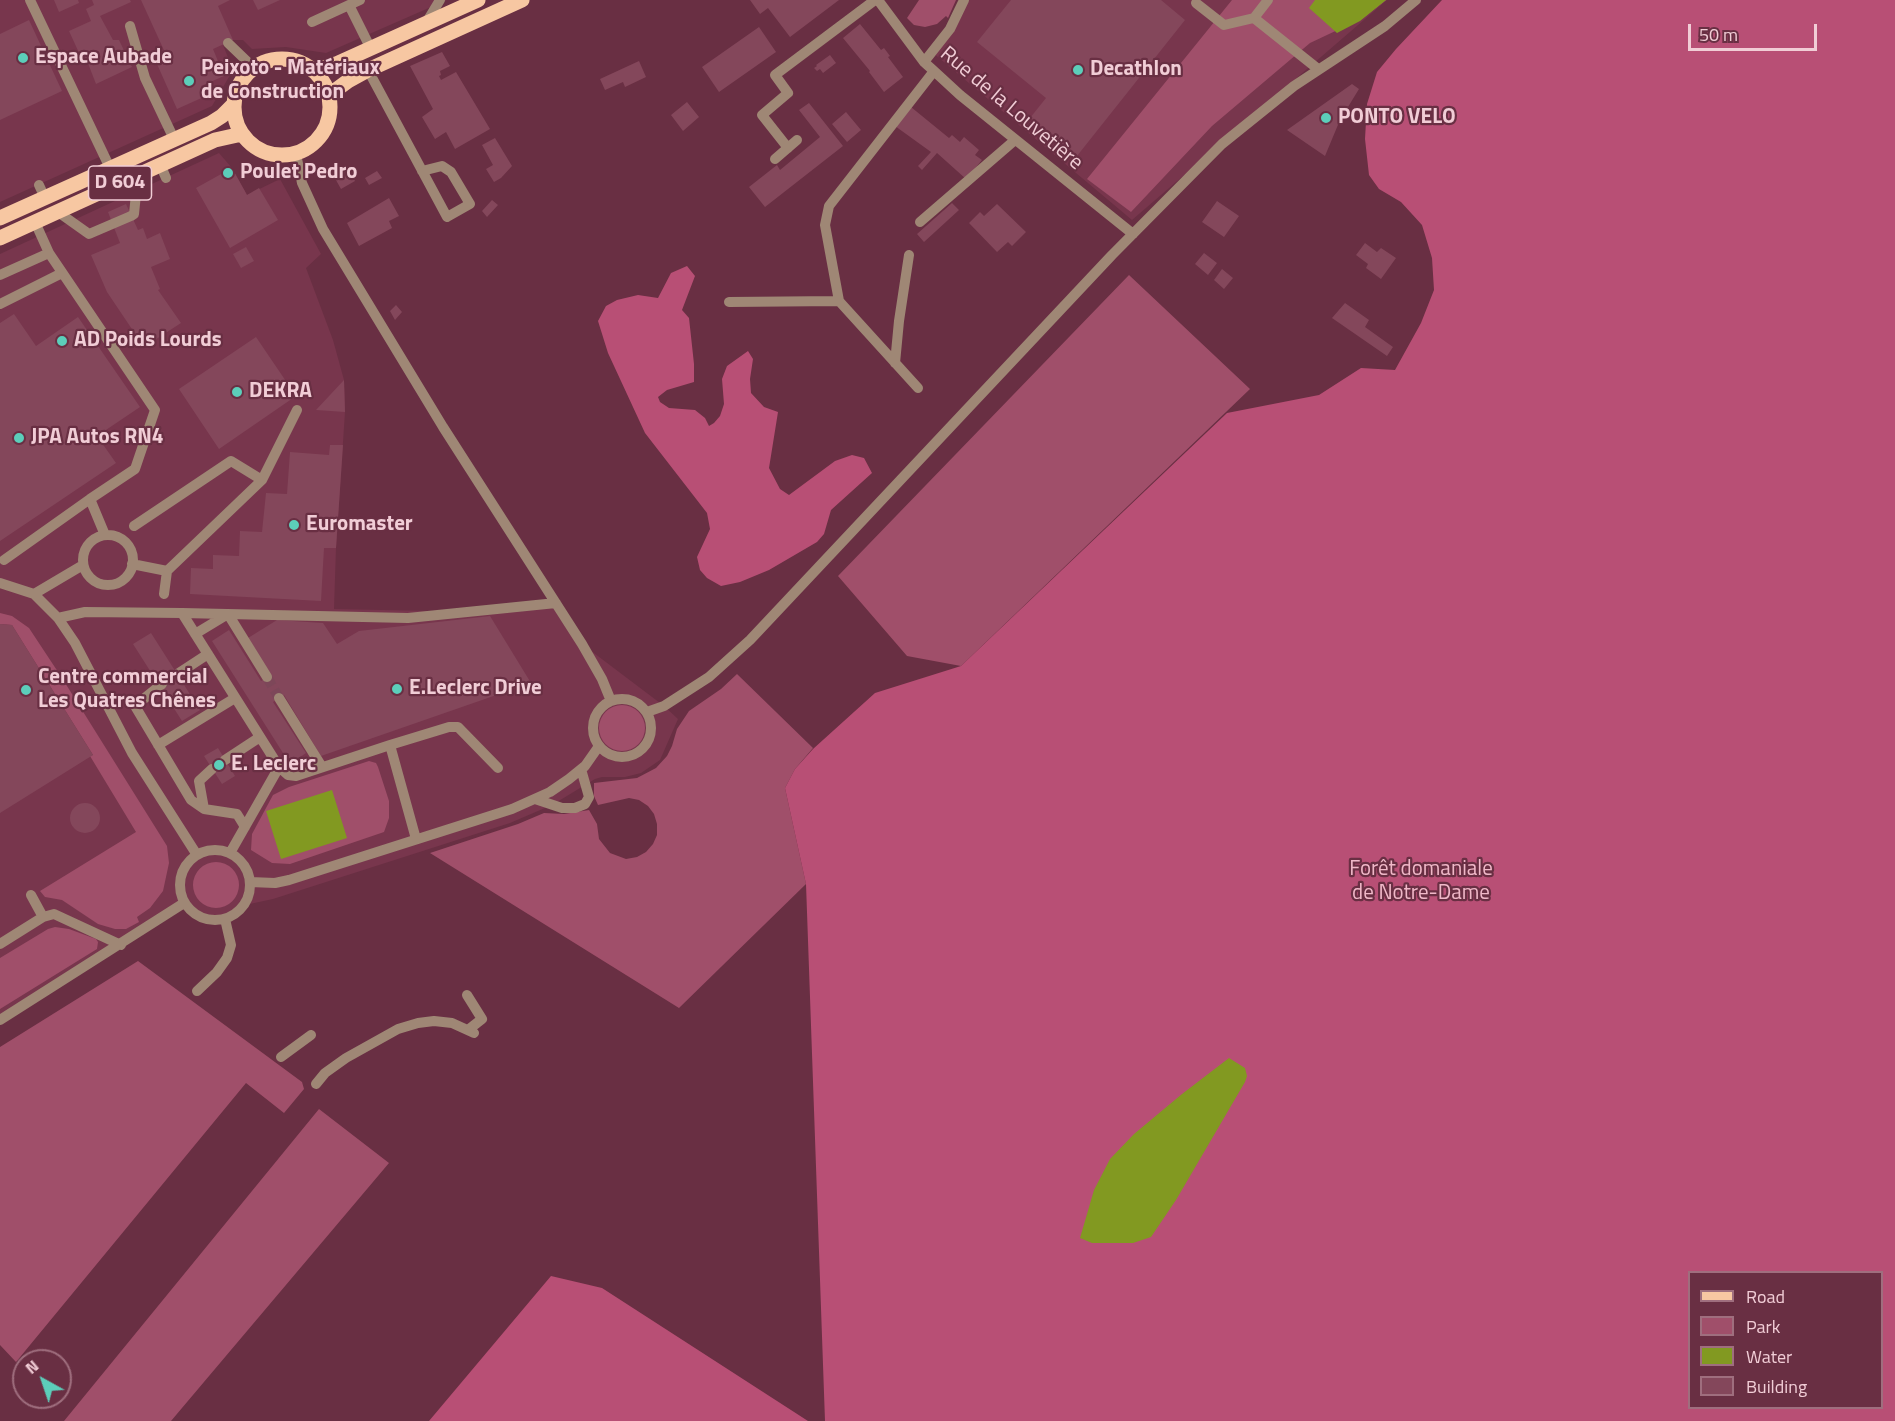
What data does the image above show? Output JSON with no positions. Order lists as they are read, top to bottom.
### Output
{
  "streets": {
    "main road": ["D 604"],
    "street": ["Rue de la Louvetière"]
  },
  "parks": ["Forêt domaniale de Notre-Dame"],
  "places": [
    "Espace Aubade",
    "Decathlon",
    "Peixoto - Matériaux de Construction",
    "PONTO VELO",
    "Poulet Pedro",
    "AD Poids Lourds",
    "DEKRA",
    "JPA Autos RN4",
    "Euromaster",
    "E.Leclerc Drive",
    "Centre commercial Les Quatres Chênes",
    "E. Leclerc"
  ],
  "legend": [
    "Road",
    "Park",
    "Water",
    "Building"
  ],
  "scale_bar": "50 m",
  "north": "top left"
}
